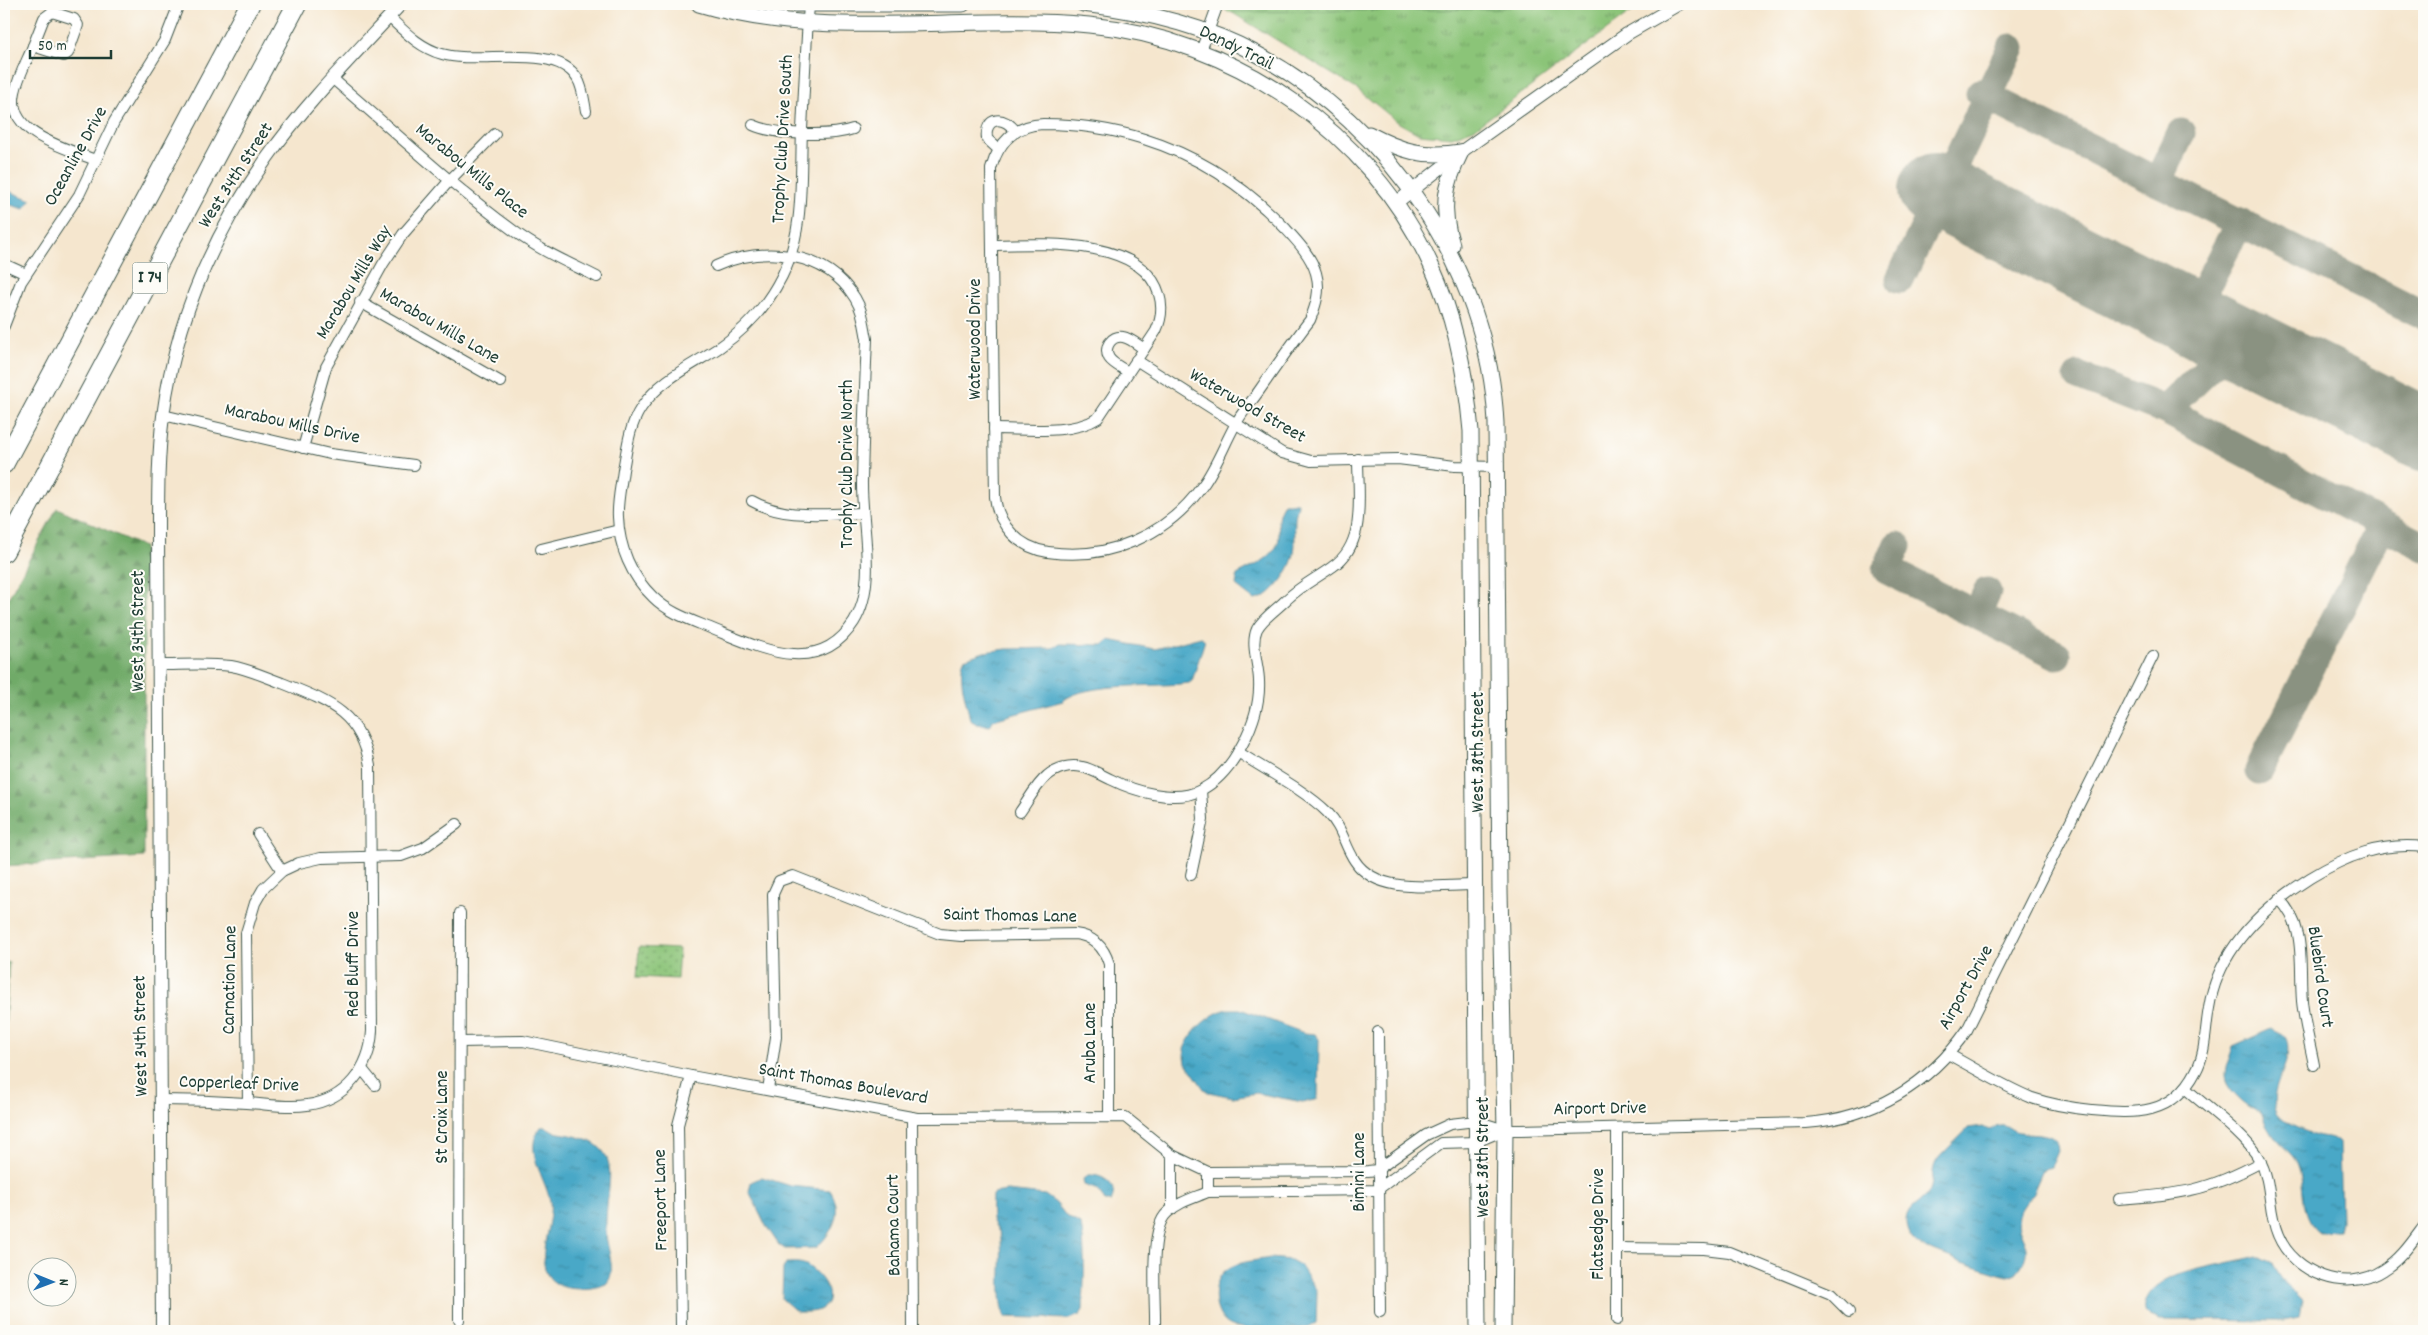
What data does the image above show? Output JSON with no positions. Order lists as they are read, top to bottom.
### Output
{
  "streets": {
    "highway": ["I 74"],
    "main road": ["Dandy Trail", "West 38th Street"],
    "street": [
      "Trophy Club Drive South",
      "Oceanline Drive",
      "Marabou Mills Place",
      "West 34th Street",
      "Marabou Mills Way",
      "Marabou Mills Lane",
      "Waterwood Drive",
      "Waterwood Street",
      "Marabou Mills Drive",
      "Trophy Club Drive North",
      "Saint Thomas Lane",
      "Red Bluff Drive",
      "Bluebird Court",
      "Carnation Lane",
      "Airport Drive",
      "Aruba Lane",
      "Copperleaf Drive",
      "Saint Thomas Boulevard",
      "St Croix Lane",
      "Bimini Lane",
      "Freeport Lane",
      "Flatsedge Drive",
      "Bahama Court"
    ]
  },
  "crossings": [
    ["Dandy Trail", "Trophy Club Drive South"],
    ["Dandy Trail", "West 38th Street"],
    ["Trophy Club Drive South", "Trophy Club Drive North"],
    ["Marabou Mills Place", "West 34th Street"],
    ["Marabou Mills Place", "Marabou Mills Way"],
    ["West 34th Street", "Marabou Mills Drive"],
    ["West 34th Street", "Red Bluff Drive"],
    ["West 34th Street", "Copperleaf Drive"],
    ["Marabou Mills Way", "Marabou Mills Lane"],
    ["Marabou Mills Way", "Marabou Mills Drive"],
    ["Waterwood Drive", "Waterwood Street"],
    ["Waterwood Street", "West 38th Street"],
    ["West 38th Street", "Airport Drive"],
    ["Saint Thomas Lane", "Aruba Lane"],
    ["Saint Thomas Lane", "Saint Thomas Boulevard"],
    ["Red Bluff Drive", "Carnation Lane"],
    ["Red Bluff Drive", "Copperleaf Drive"],
    ["Carnation Lane", "Copperleaf Drive"],
    ["Airport Drive", "Flatsedge Drive"],
    ["Aruba Lane", "Saint Thomas Boulevard"],
    ["Saint Thomas Boulevard", "St Croix Lane"],
    ["Saint Thomas Boulevard", "Bimini Lane"],
    ["Saint Thomas Boulevard", "Freeport Lane"],
    ["Saint Thomas Boulevard", "Bahama Court"]
  ],
  "scale_bar": "50 m",
  "north": "right"
}
